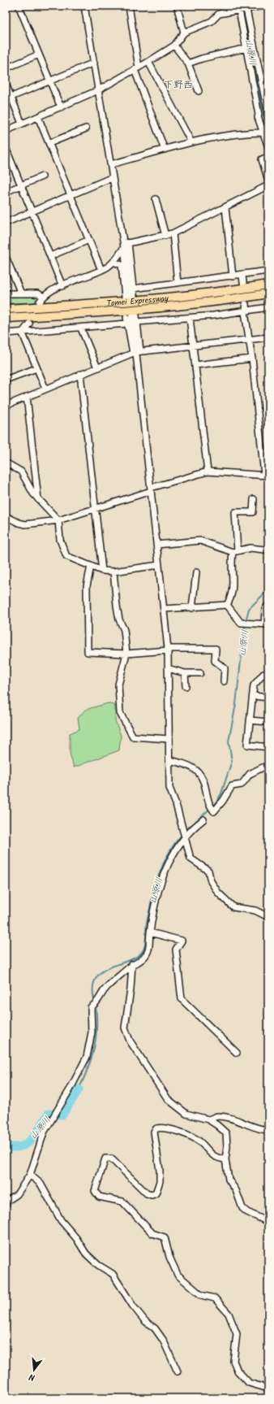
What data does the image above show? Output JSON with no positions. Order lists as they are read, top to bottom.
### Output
{
  "streets": {
    "highway": ["Tomei Expressway"]
  },
  "districts": ["下野西"],
  "water": ["山原川"],
  "north": "bottom"
}
